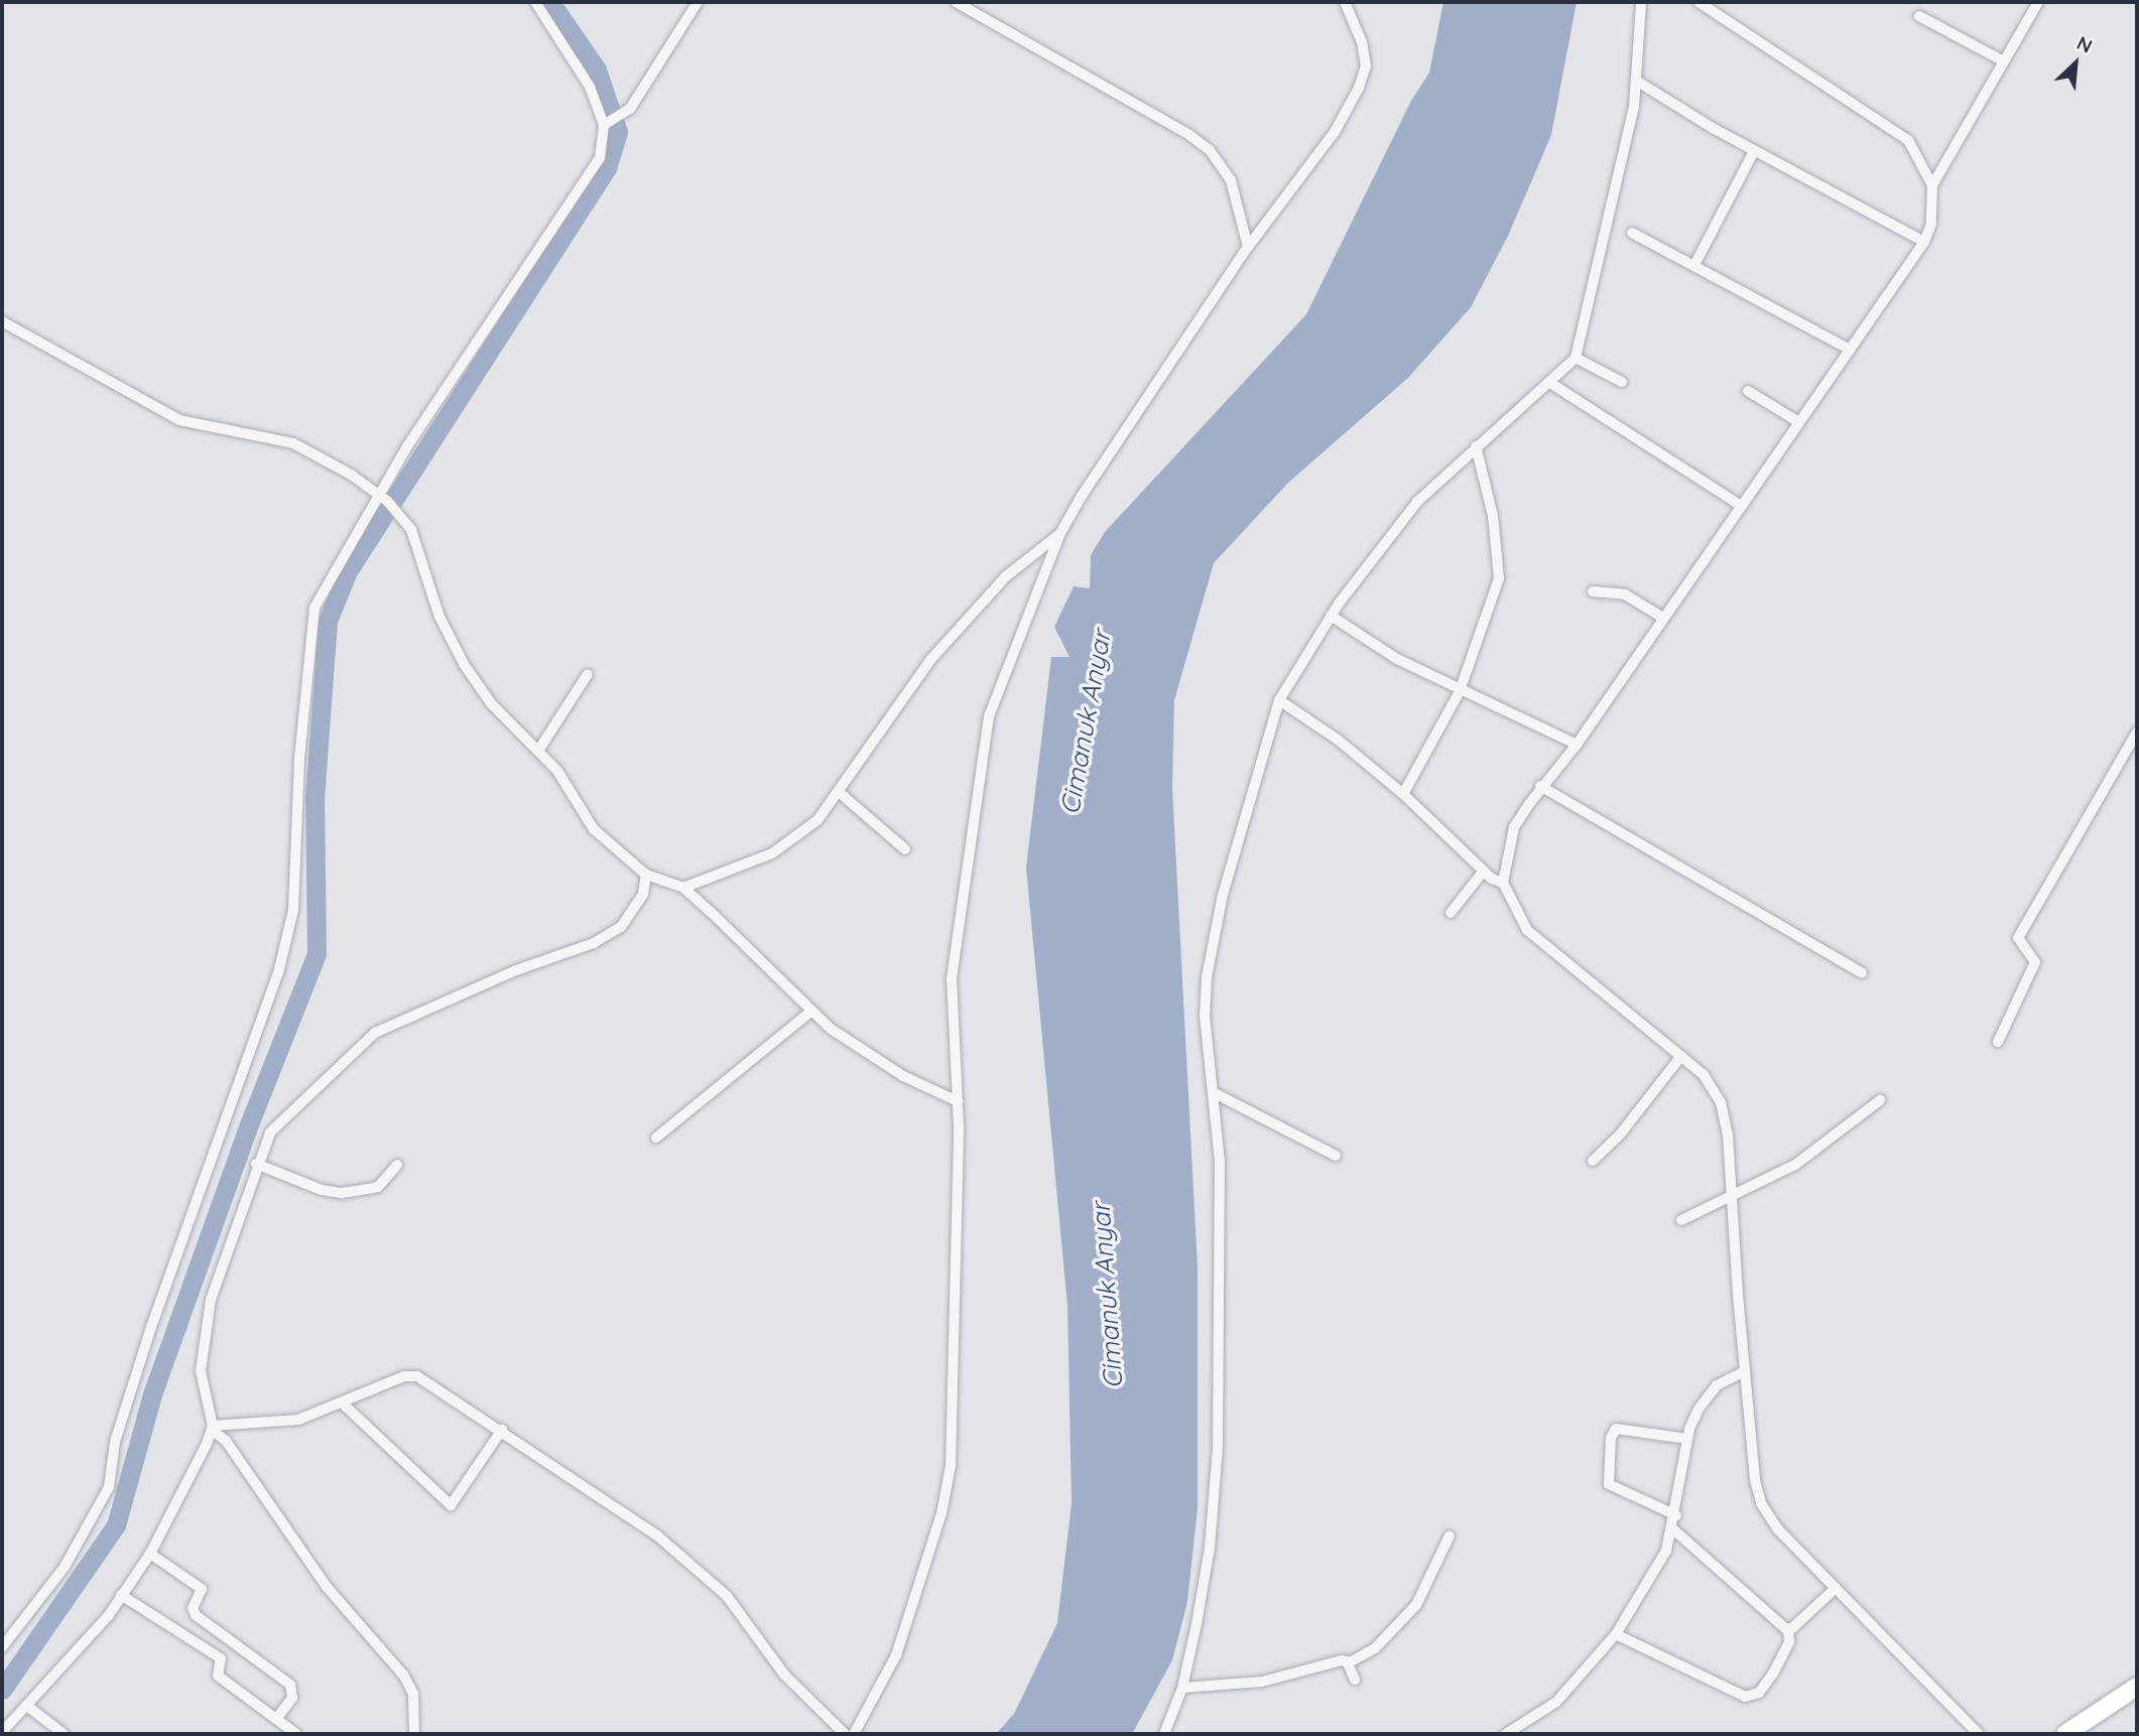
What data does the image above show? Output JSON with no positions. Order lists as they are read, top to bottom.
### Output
{
  "water": ["Cimanuk Anyar"],
  "north": "top right"
}
